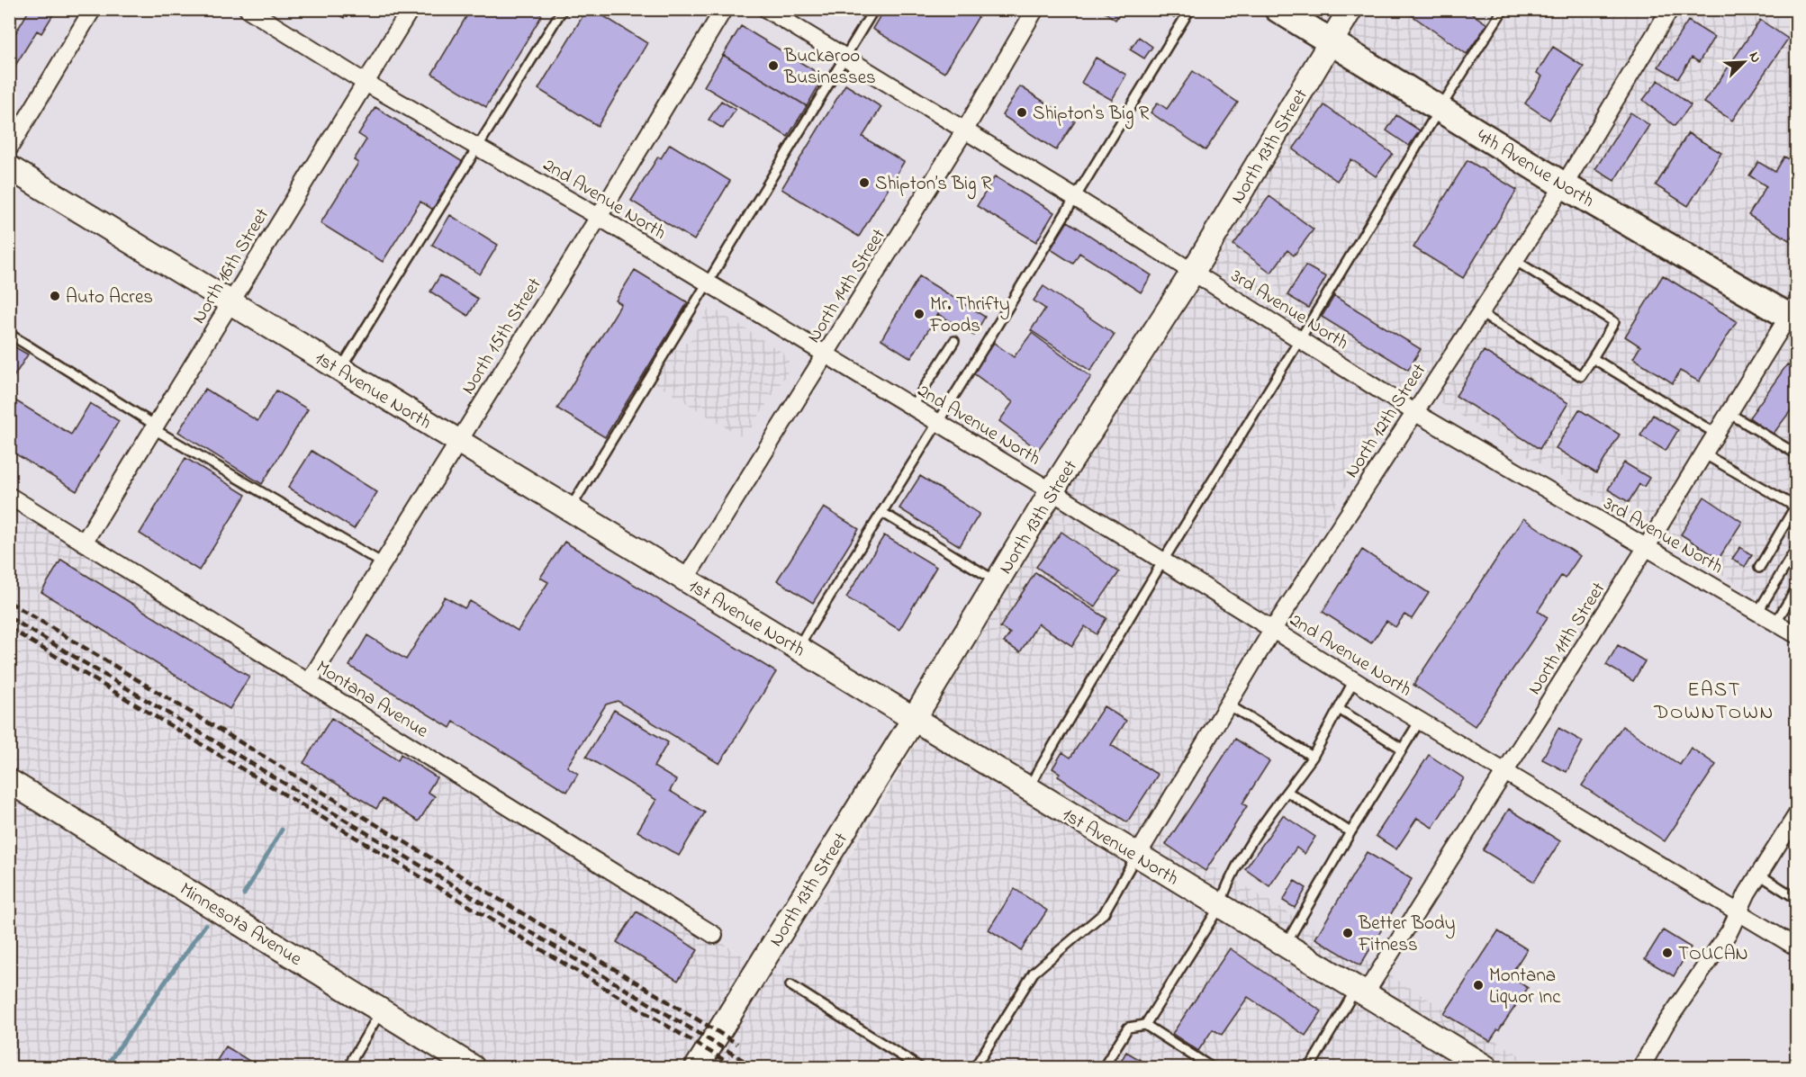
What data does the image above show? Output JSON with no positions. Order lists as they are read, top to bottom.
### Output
{
  "streets": {
    "main road": ["4th Avenue North"],
    "street": [
      "North 13th Street",
      "2nd Avenue North",
      "North 16th Street",
      "North 14th Street",
      "3rd Avenue North",
      "North 15th Street",
      "1st Avenue North",
      "North 12th Street",
      "North 11th Street",
      "Montana Avenue",
      "Minnesota Avenue"
    ]
  },
  "crossings": [
    ["North 13th Street", "4th Avenue North"],
    ["North 13th Street", "2nd Avenue North"],
    ["North 13th Street", "3rd Avenue North"],
    ["North 13th Street", "1st Avenue North"],
    ["4th Avenue North", "North 12th Street"],
    ["4th Avenue North", "North 11th Street"],
    ["2nd Avenue North", "North 16th Street"],
    ["2nd Avenue North", "North 14th Street"],
    ["2nd Avenue North", "North 15th Street"],
    ["2nd Avenue North", "North 12th Street"],
    ["2nd Avenue North", "North 11th Street"],
    ["North 16th Street", "1st Avenue North"],
    ["North 16th Street", "Montana Avenue"],
    ["North 14th Street", "3rd Avenue North"],
    ["North 14th Street", "1st Avenue North"],
    ["3rd Avenue North", "North 12th Street"],
    ["3rd Avenue North", "North 11th Street"],
    ["North 15th Street", "1st Avenue North"],
    ["North 15th Street", "Montana Avenue"],
    ["1st Avenue North", "North 12th Street"],
    ["1st Avenue North", "North 11th Street"]
  ],
  "districts": ["EAST DOWNTOWN"],
  "places": [
    "Buckaroo Businesses",
    "Shipton's Big R",
    "Shipton’s Big R",
    "Auto Acres",
    "Mr. Thrifty Foods",
    "Better Body Fitness",
    "TOUCAN",
    "Montana Liquor Inc"
  ],
  "north": "top right"
}
